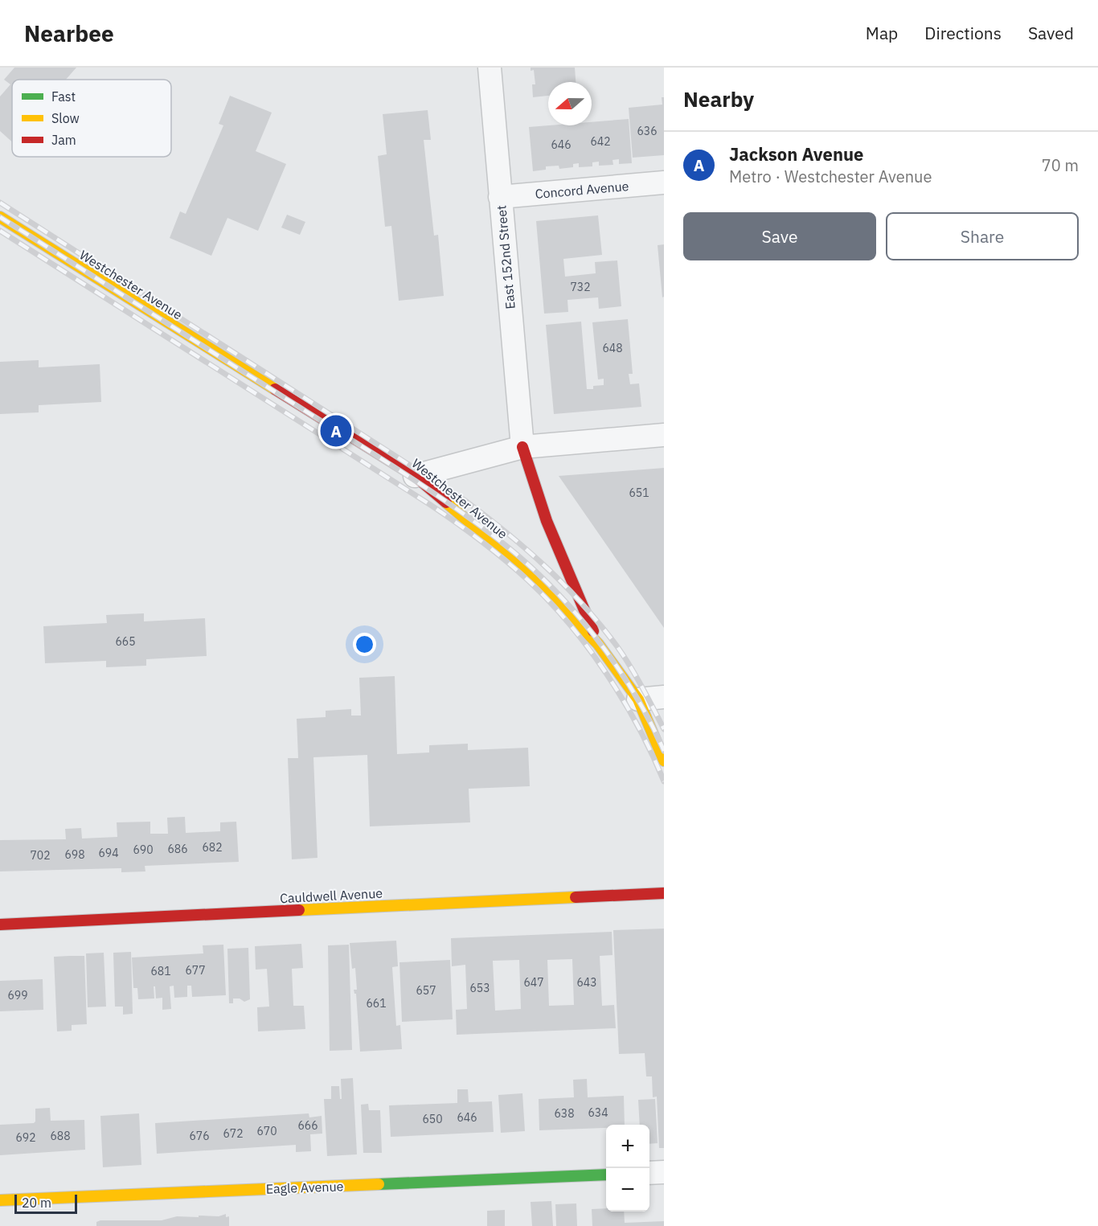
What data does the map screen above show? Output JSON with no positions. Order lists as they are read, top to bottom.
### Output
{
  "streets": {
    "street": [
      "Concord Avenue",
      "East 152nd Street",
      "Westchester Avenue",
      "Cauldwell Avenue",
      "Eagle Avenue"
    ]
  },
  "crossings": [
    ["Concord Avenue", "East 152nd Street"]
  ],
  "house_numbers": [
    "636",
    "642",
    "646",
    "732",
    "648",
    "651",
    "665",
    "682",
    "686",
    "690",
    "694",
    "698",
    "702",
    "677",
    "681",
    "647",
    "643",
    "653",
    "657",
    "699",
    "661",
    "634",
    "638",
    "646",
    "650",
    "666",
    "670",
    "672",
    "688",
    "676",
    "692"
  ],
  "legend": ["Fast", "Slow", "Jam"],
  "scale_bar": "20 m",
  "north": "left",
  "page": {
    "header": "Nearbee",
    "nav": ["Map", "Directions", "Saved"],
    "heading": "Nearby",
    "list": [
      {
        "mark": "A",
        "name": "Jackson Avenue",
        "note": "Metro · Westchester Avenue",
        "value": "70 m"
      }
    ],
    "buttons": ["Save", "Share"],
    "pins": "A",
    "map_buttons": ["+", "−"],
    "scale": "20 m"
  }
}
